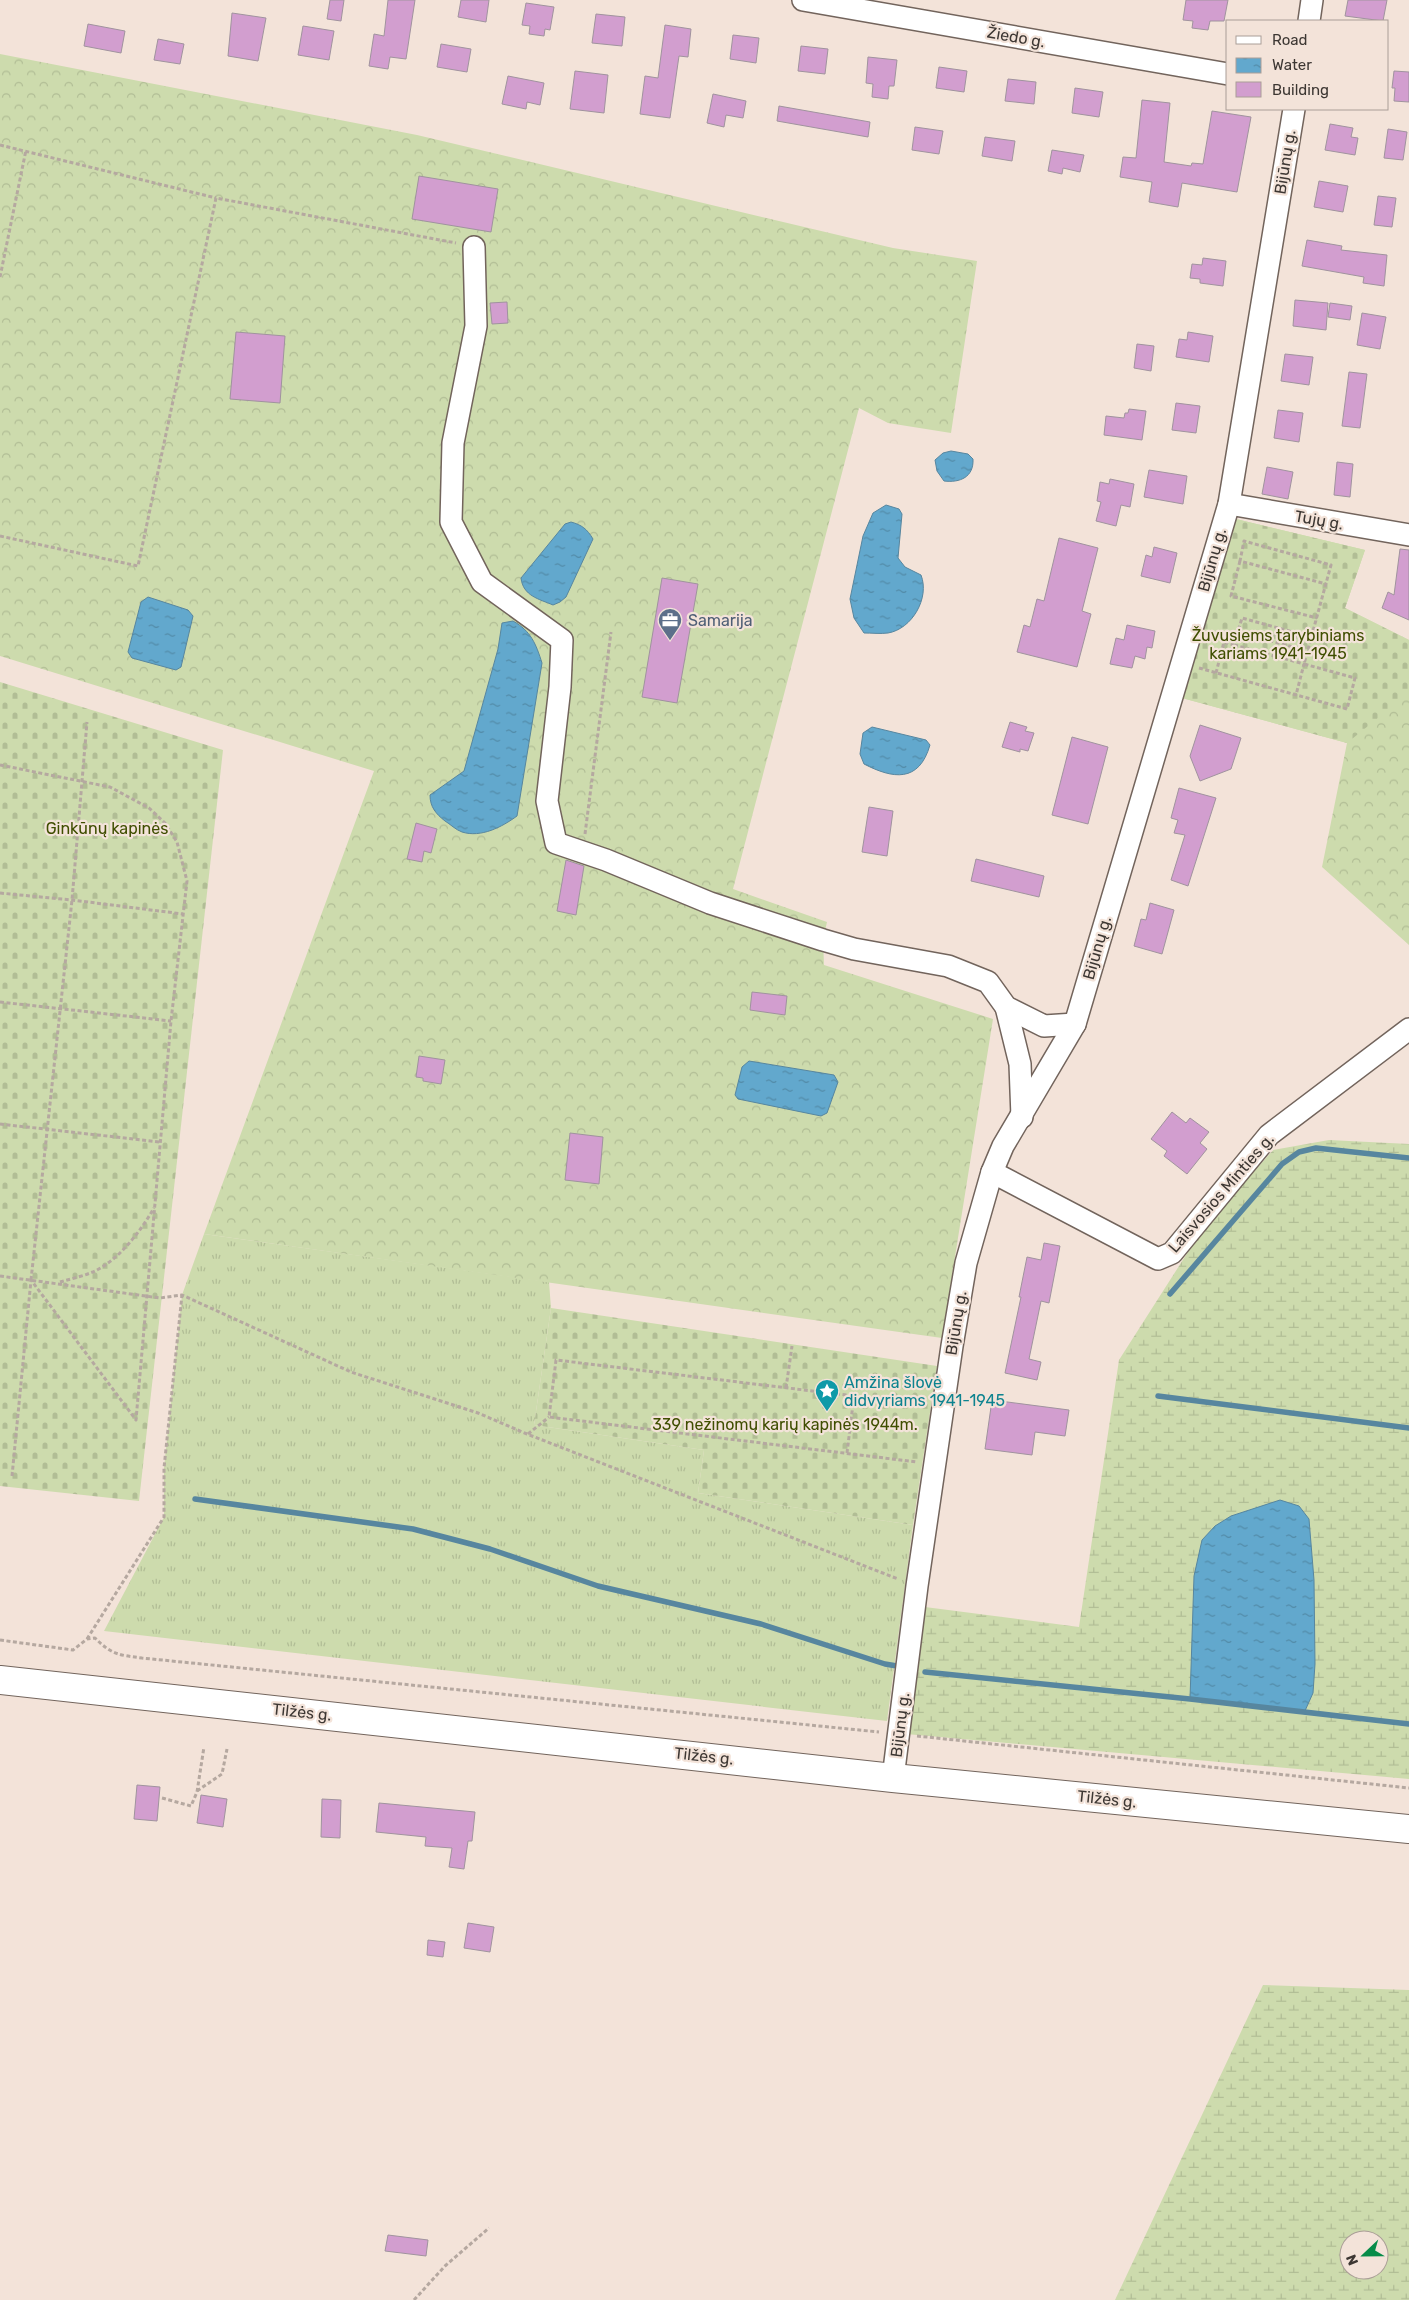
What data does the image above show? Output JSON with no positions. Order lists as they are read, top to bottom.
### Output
{
  "streets": {
    "highway": ["Tilžės g."],
    "street": [
      "Žiedo g.",
      "Bijūnų g.",
      "Tujų g.",
      "Laisvosios Minties g."
    ]
  },
  "crossings": [
    ["Bijūnų g.", "Tujų g."],
    ["Bijūnų g.", "Laisvosios Minties g."],
    ["Bijūnų g.", "Tilžės g."]
  ],
  "parks": ["Žuvusiems tarybiniams kariams 1941-1945", "Ginkūnų kapinės", "339 nežinomų karių kapinės 1944m."],
  "places": {
    "office": ["Samarija"],
    "place": ["Amžina šlovė didvyriams 1941-1945"]
  },
  "legend": ["Road", "Water", "Building"],
  "north": "left"
}
